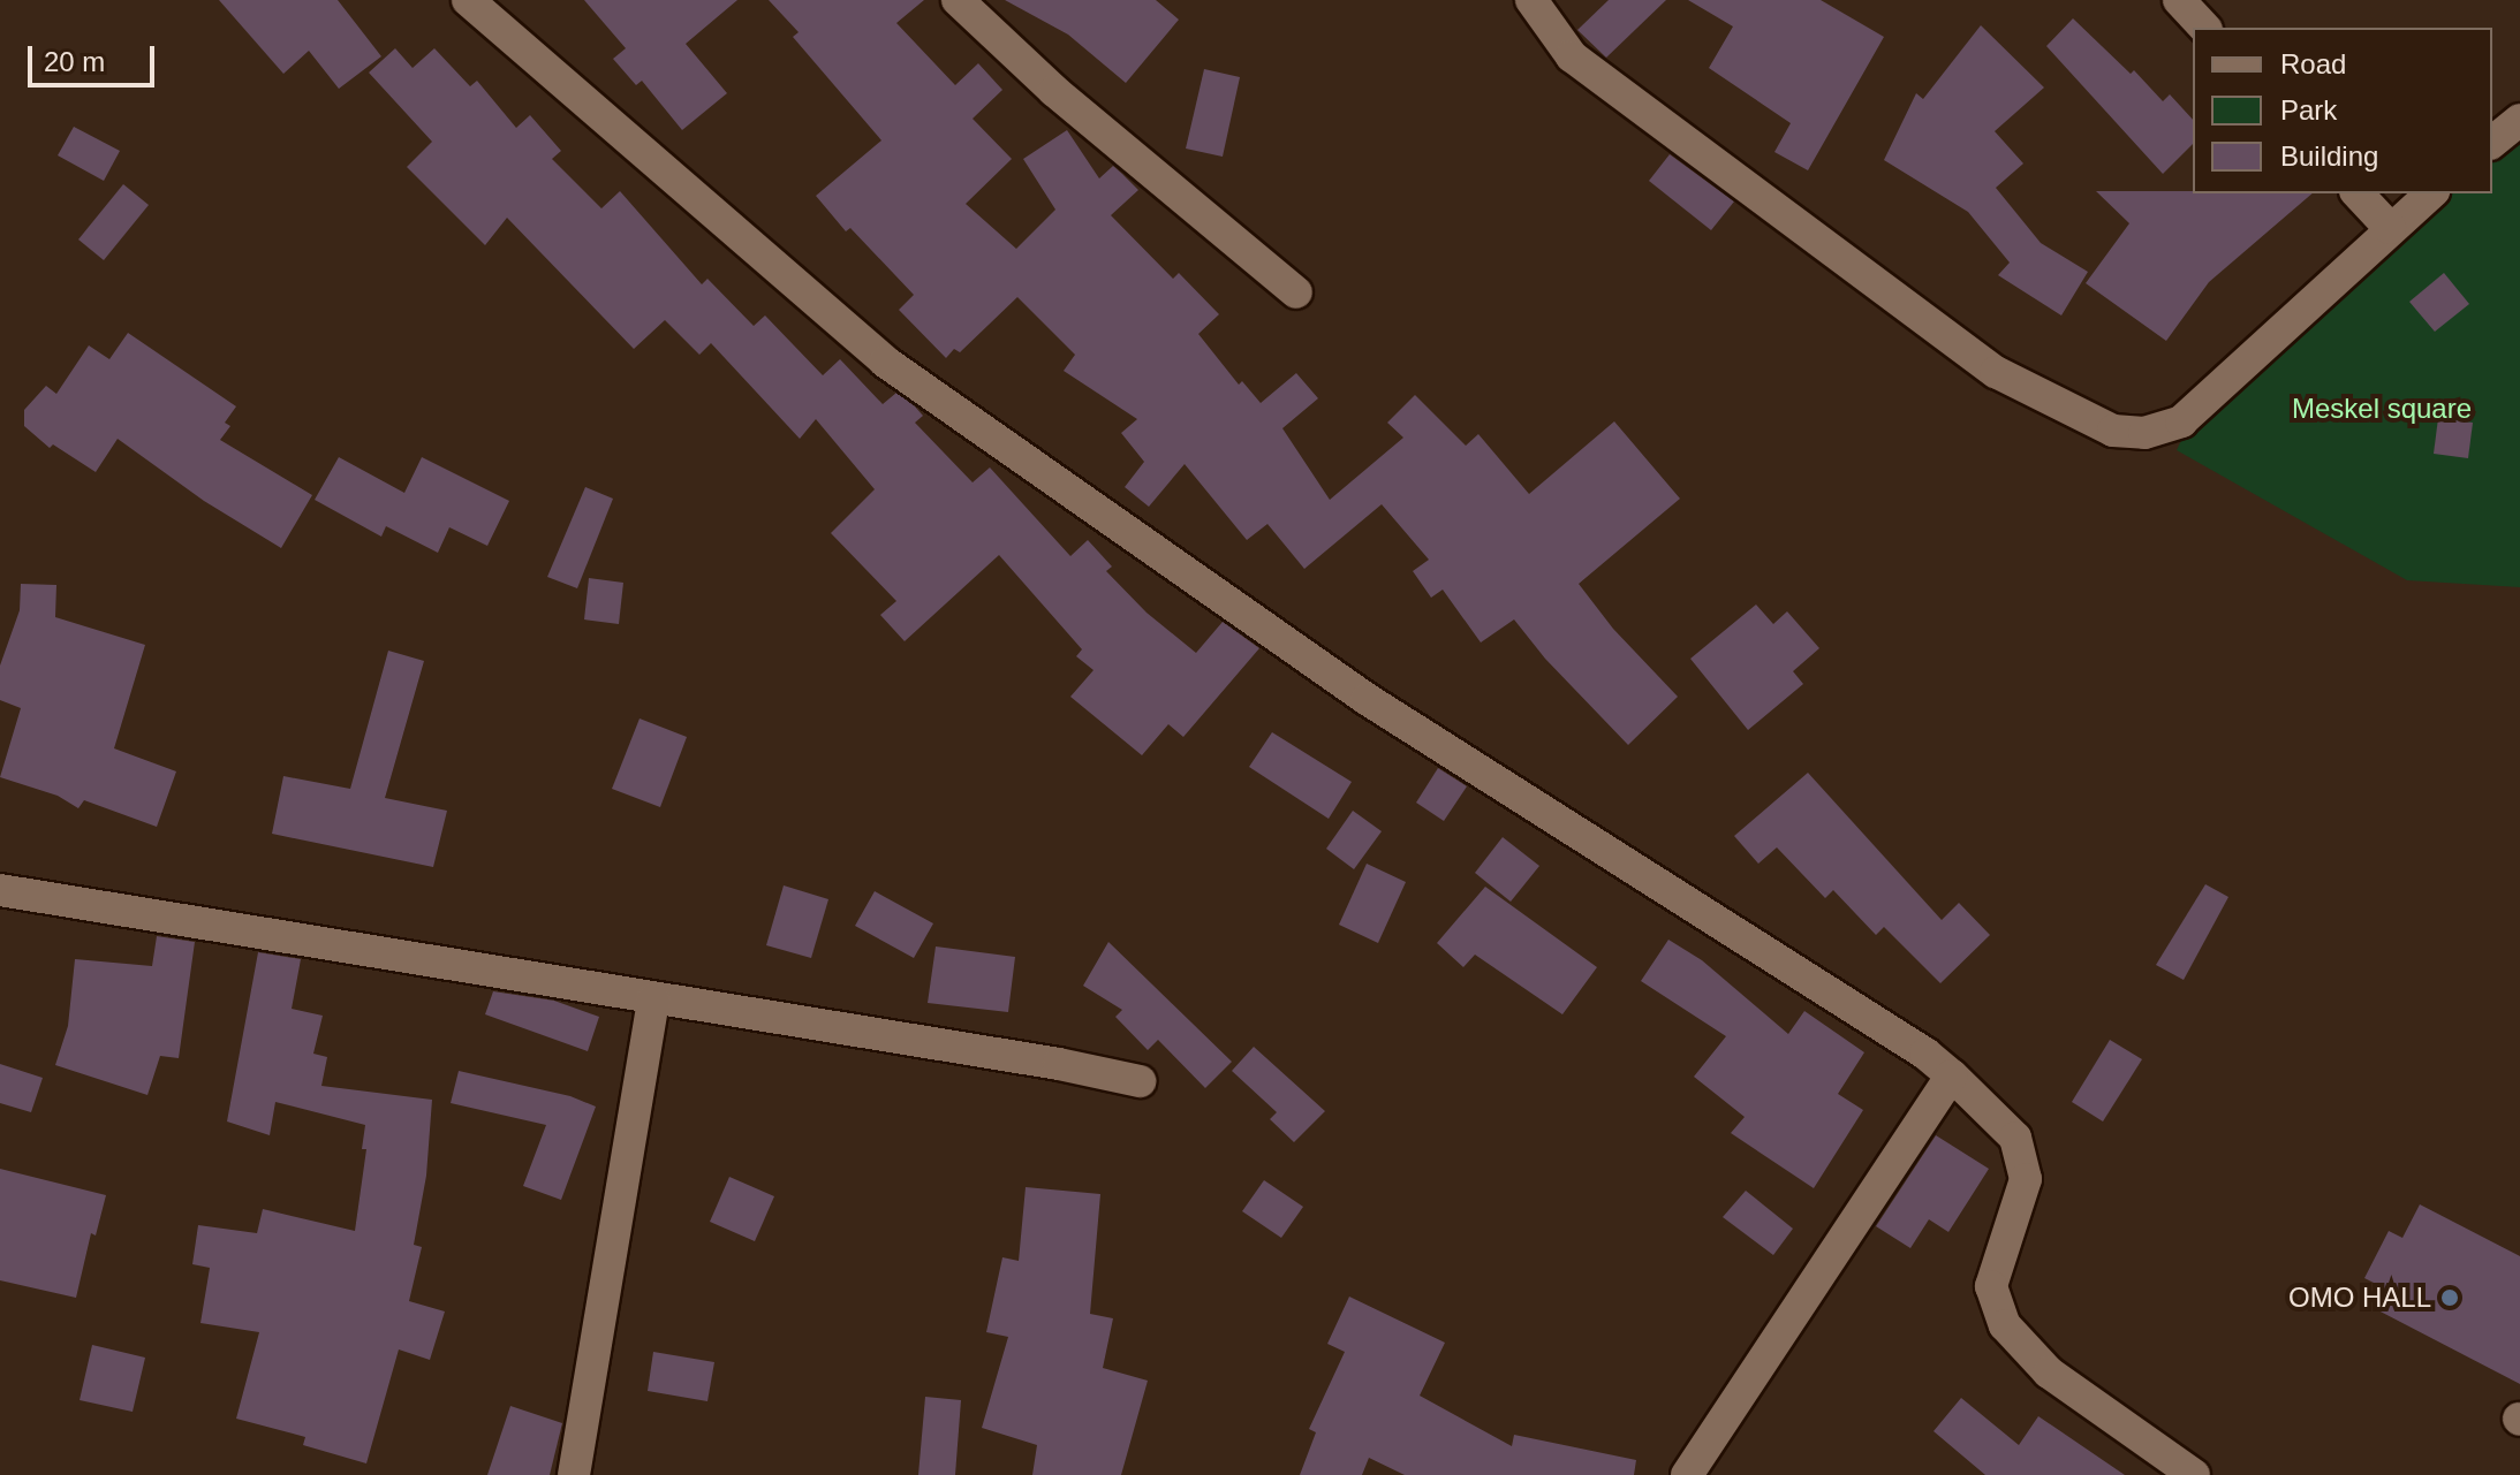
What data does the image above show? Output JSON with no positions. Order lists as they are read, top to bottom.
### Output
{
  "parks": ["Meskel square"],
  "places": ["OMO HALL"],
  "legend": ["Road", "Park", "Building"],
  "scale_bar": "20 m"
}
